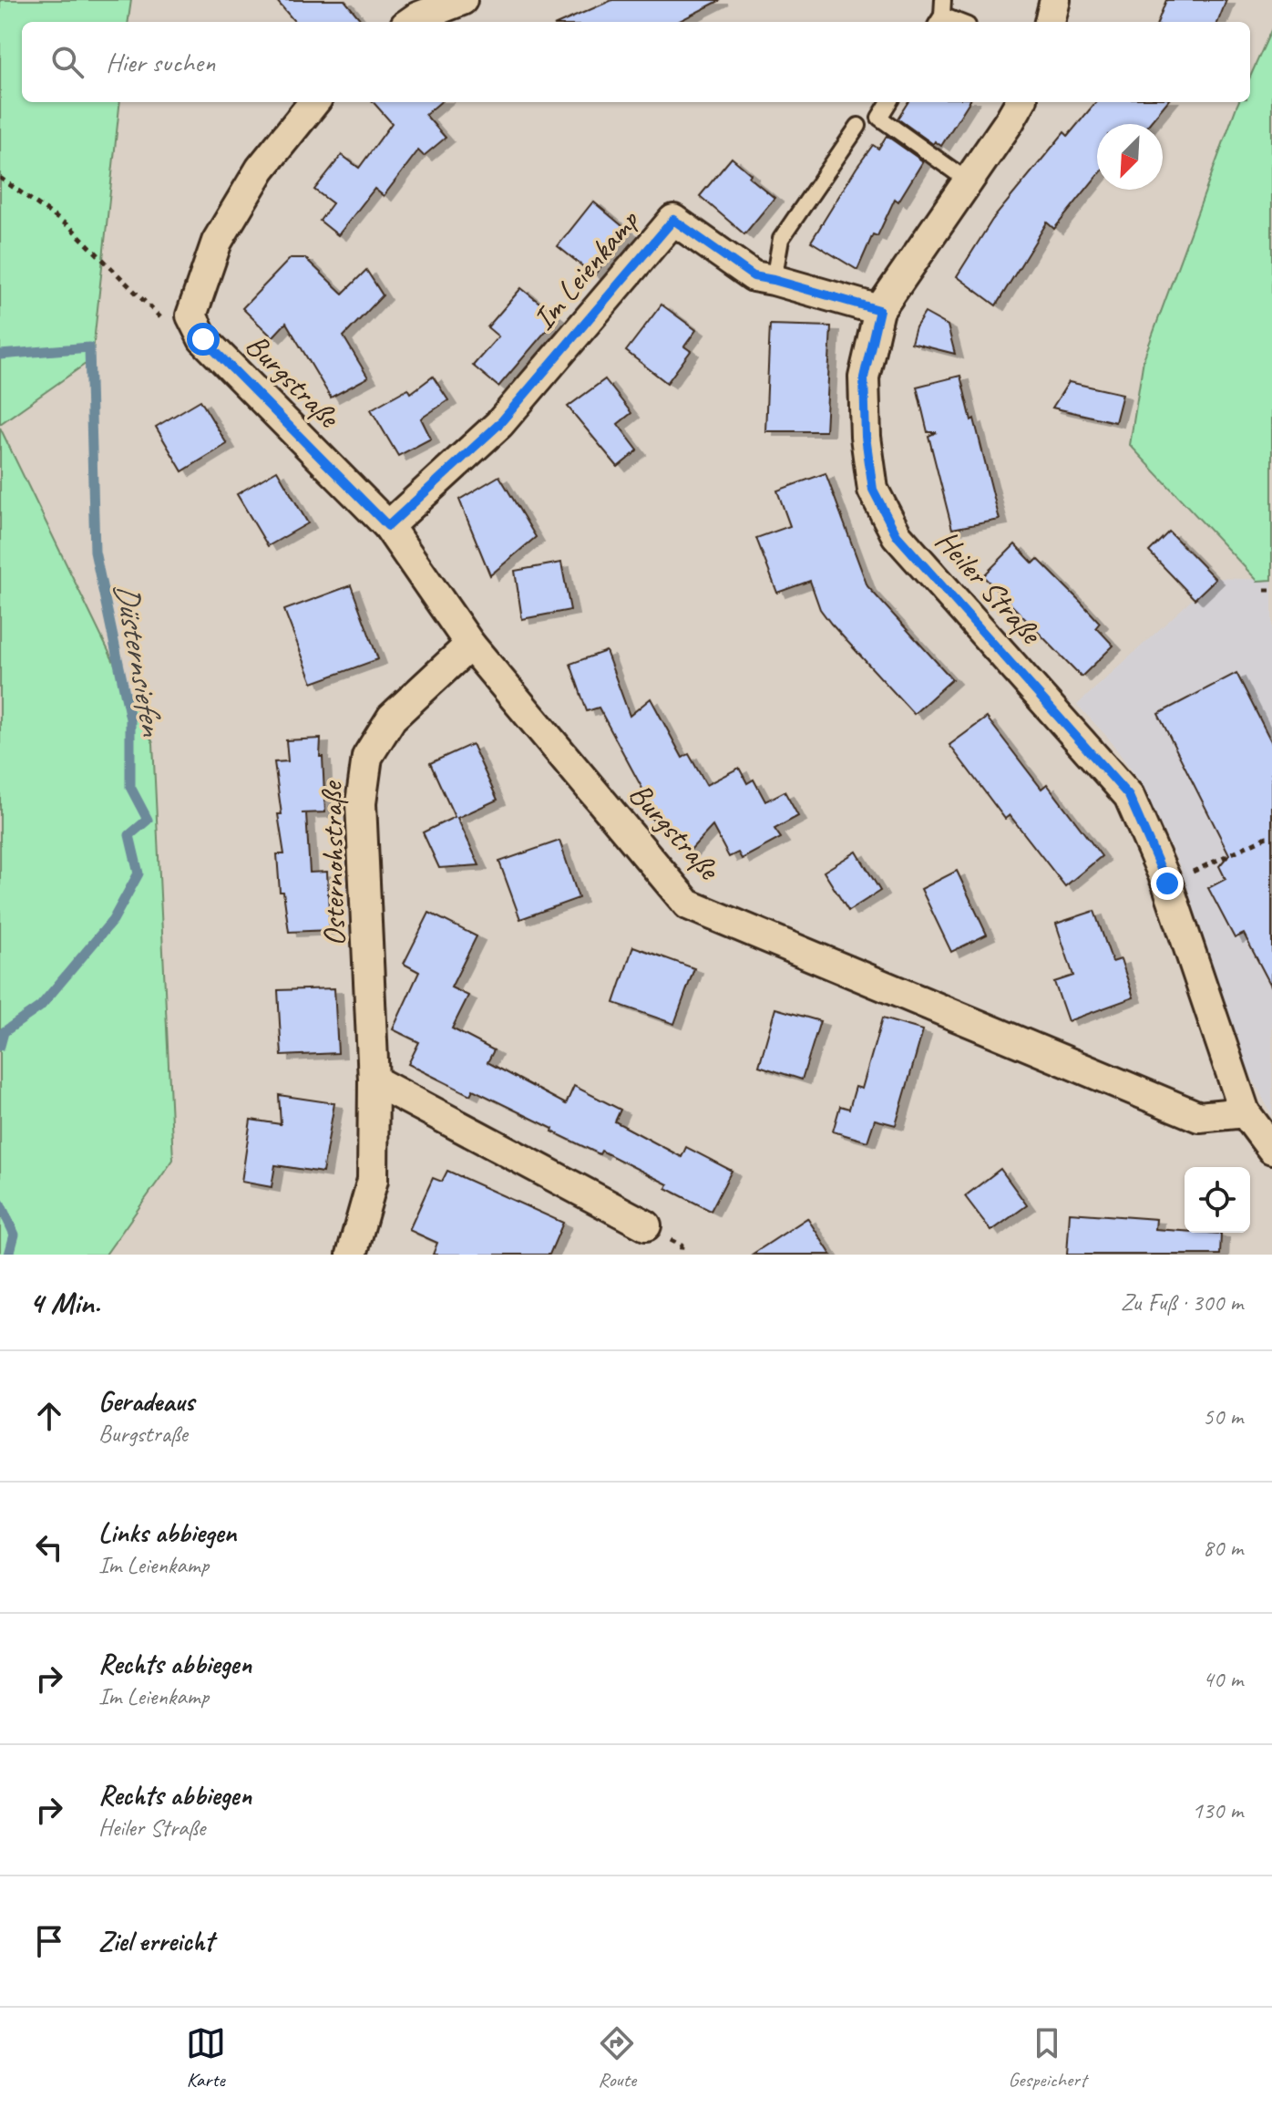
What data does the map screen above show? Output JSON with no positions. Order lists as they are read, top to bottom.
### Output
{
  "streets": {
    "street": [
      "Im Leienkamp",
      "Burgstraße",
      "Heiler Straße",
      "Osternohstraße"
    ]
  },
  "crossings": [
    ["Im Leienkamp", "Burgstraße"],
    ["Im Leienkamp", "Heiler Straße"],
    ["Burgstraße", "Heiler Straße"],
    ["Burgstraße", "Osternohstraße"]
  ],
  "water": ["Düsternsiefen"],
  "north": "bottom left",
  "page": {
    "search": "Hier suchen",
    "heading": ["4 Min.", "Zu Fuß · 300 m"],
    "list": [
      ["Geradeaus", "Burgstraße", "50 m"],
      ["Links abbiegen", "Im Leienkamp", "80 m"],
      ["Rechts abbiegen", "Im Leienkamp", "40 m"],
      ["Rechts abbiegen", "Heiler Straße", "130 m"],
      "Ziel erreicht"
    ],
    "nav": ["Karte", "Route", "Gespeichert"]
  }
}
